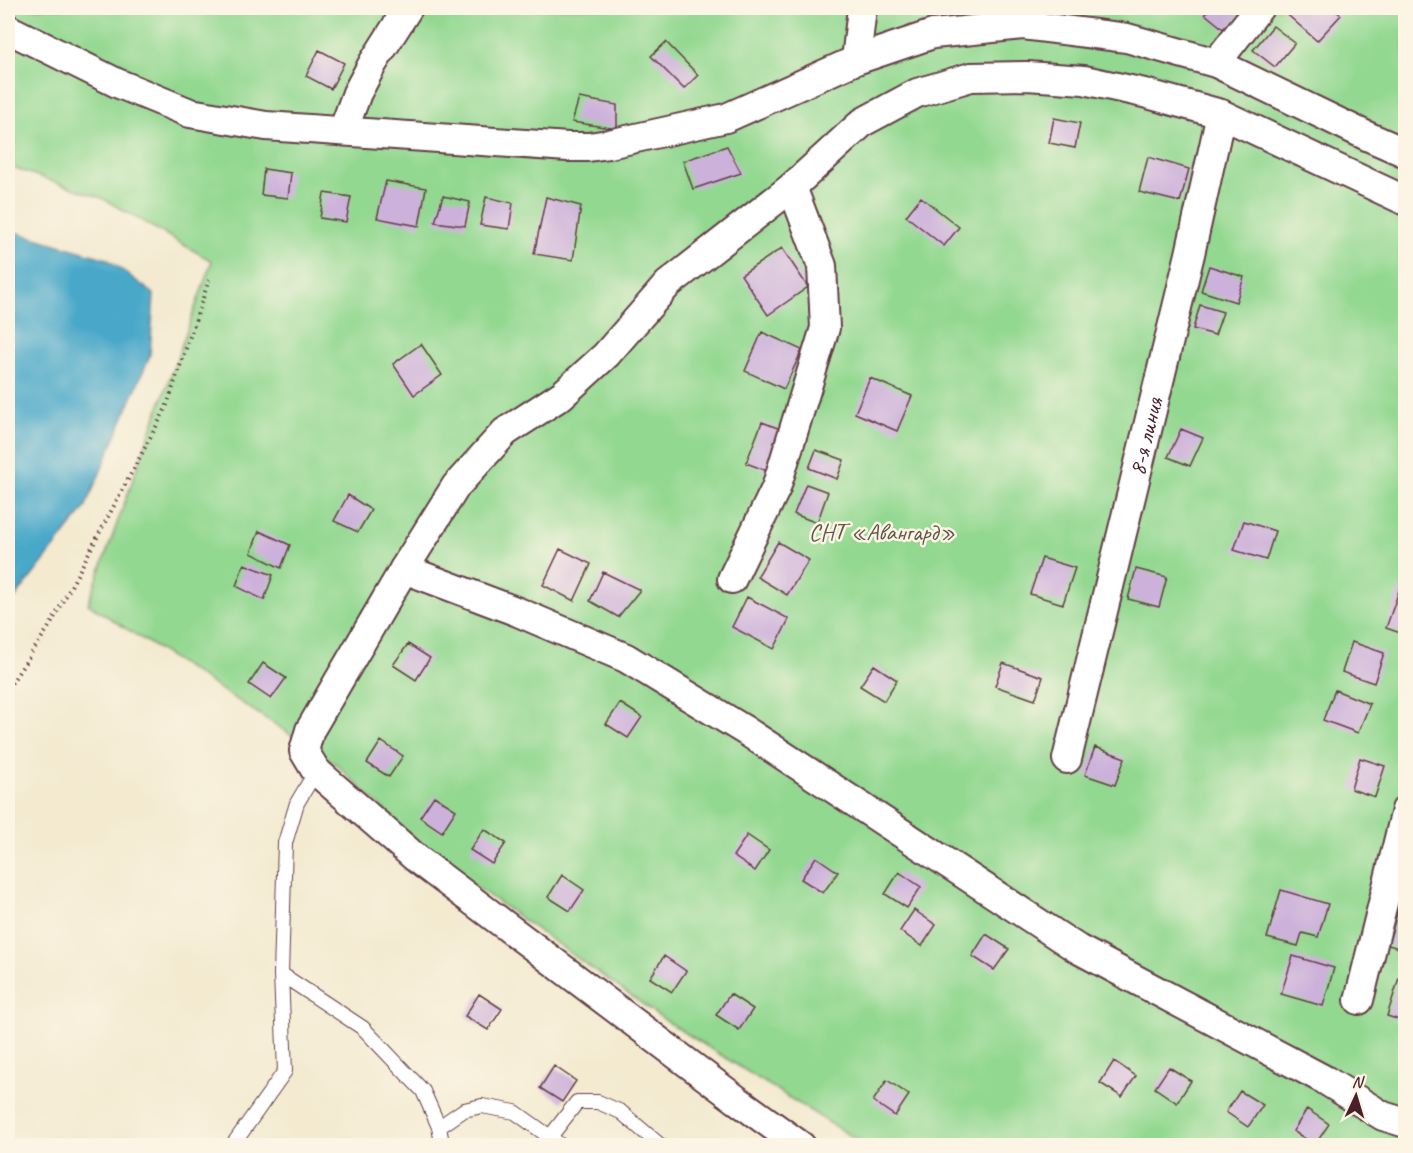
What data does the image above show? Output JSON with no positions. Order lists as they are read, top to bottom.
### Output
{
  "streets": {
    "street": ["8-я линия"]
  },
  "parks": ["СНТ «Авангард»"],
  "north": "top"
}
